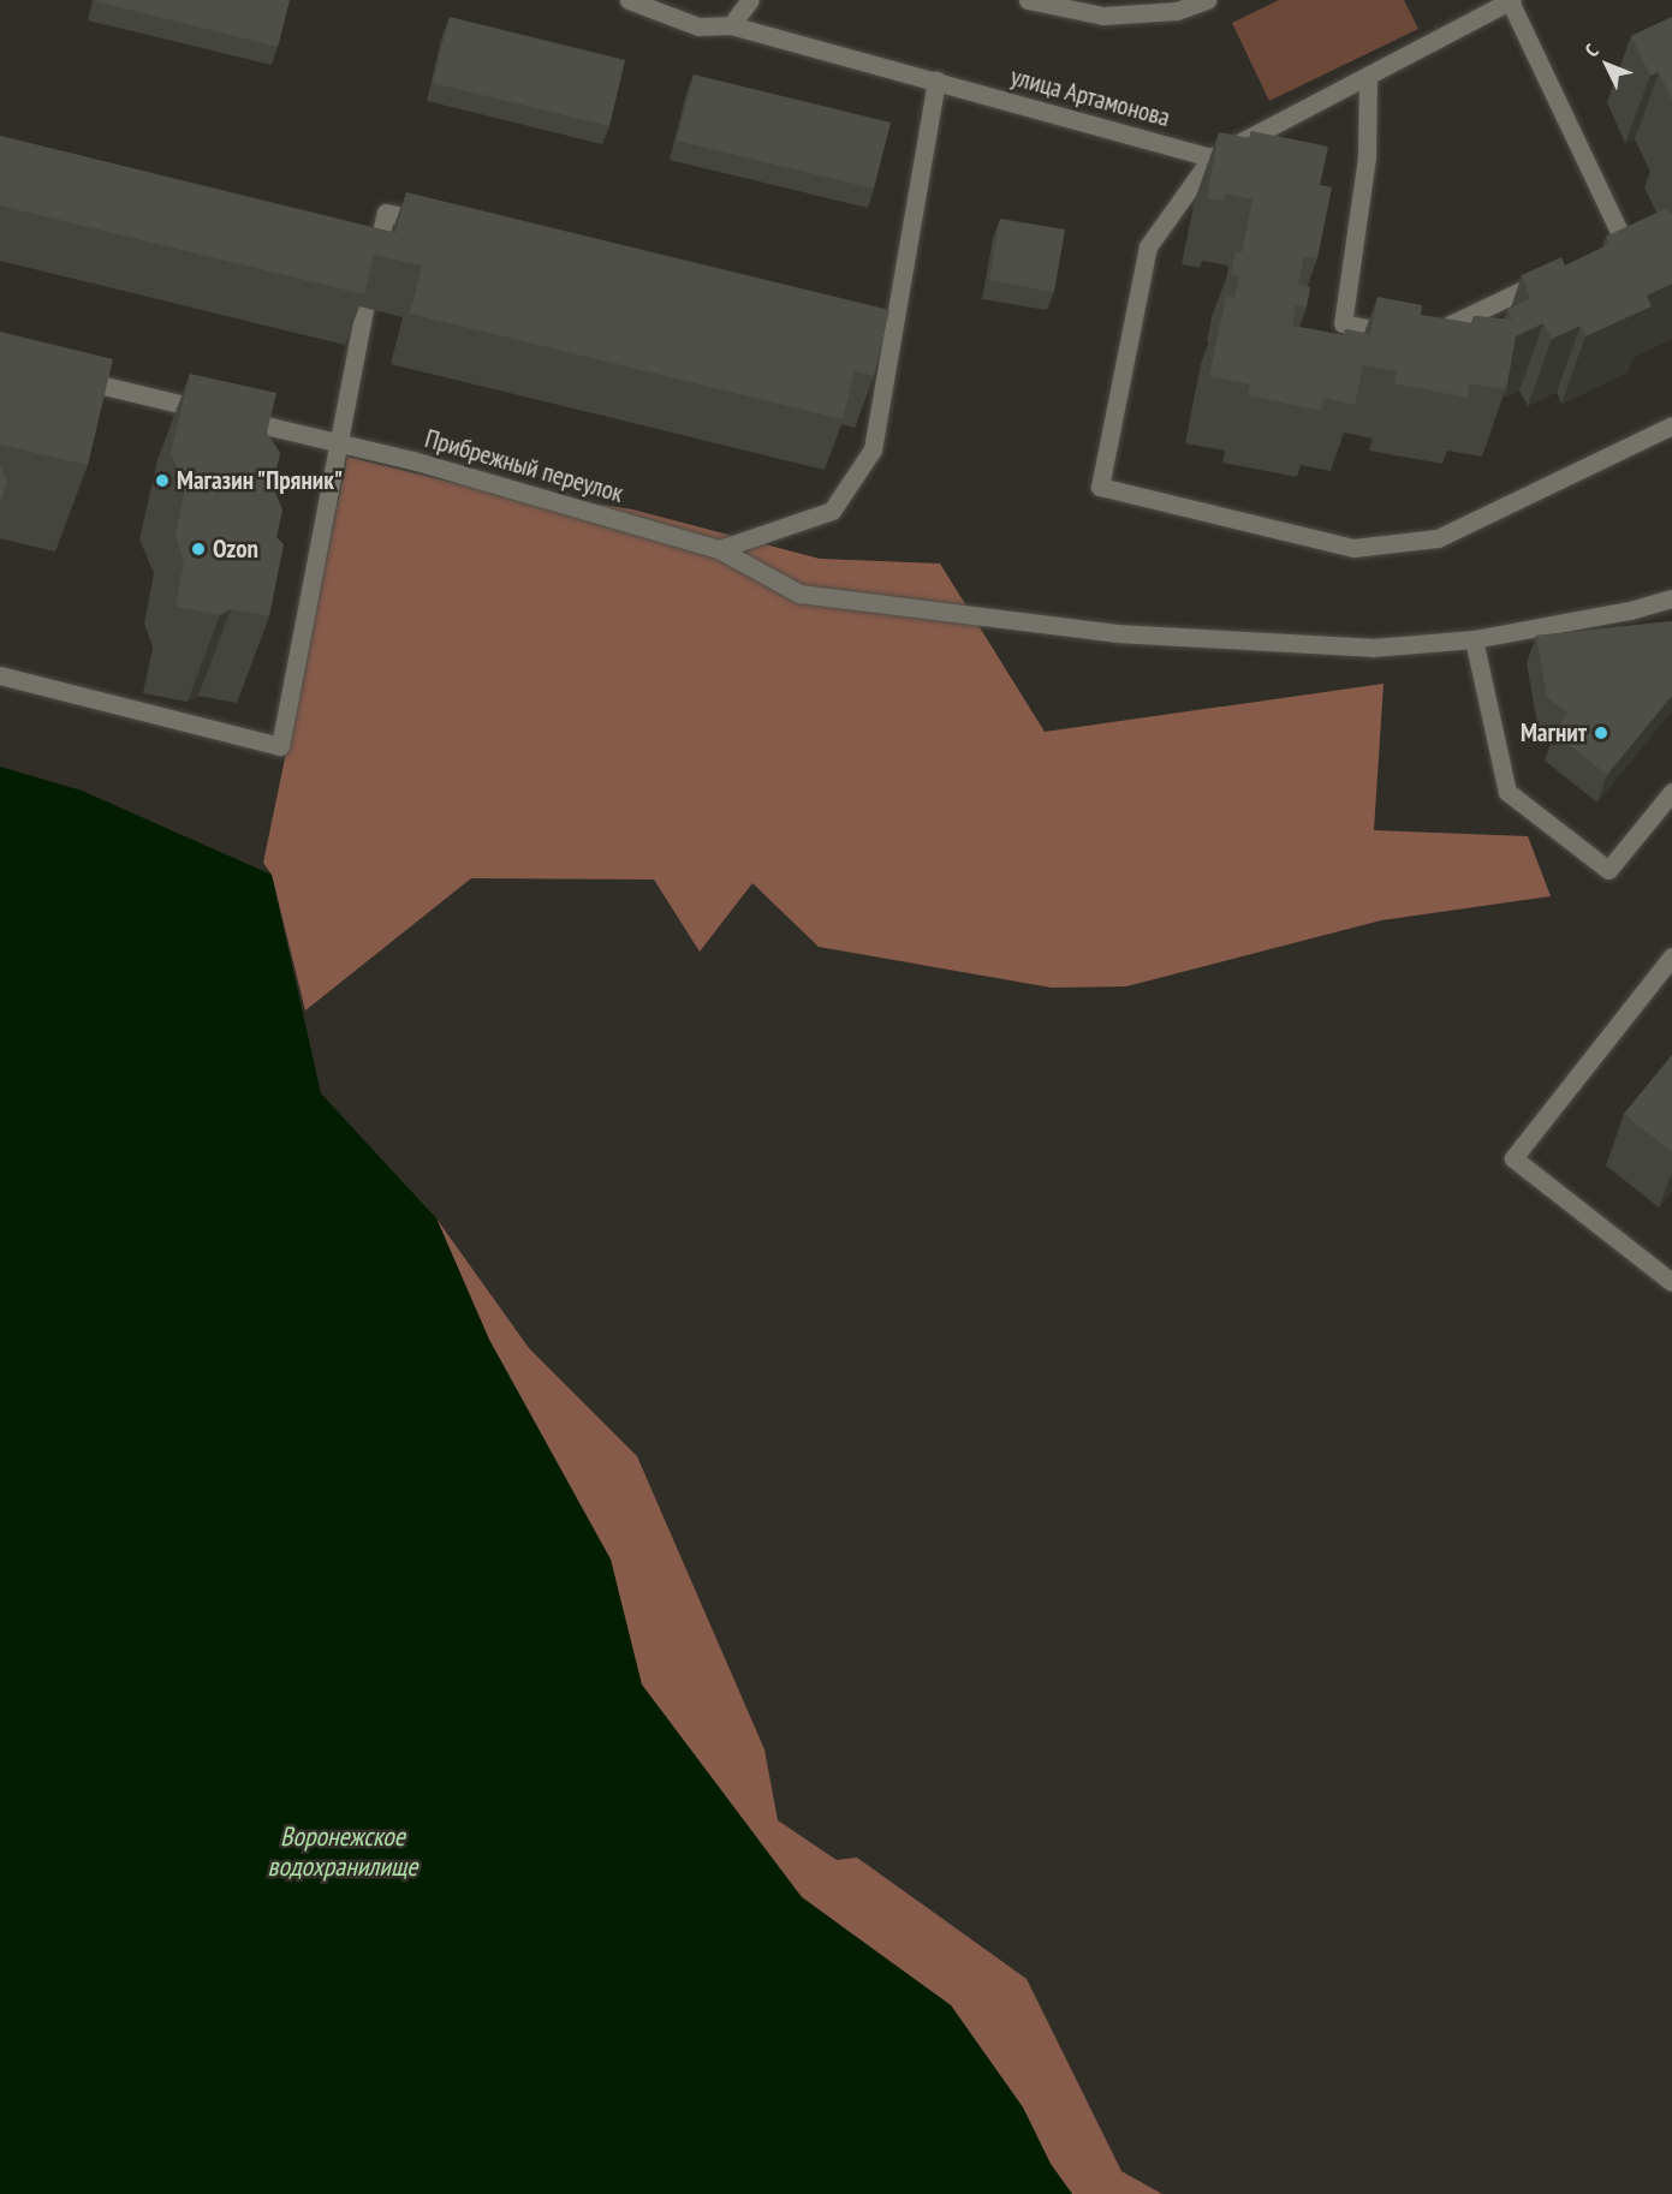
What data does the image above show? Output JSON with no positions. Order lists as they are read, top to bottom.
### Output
{
  "streets": {
    "street": ["улица Артамонова", "Прибрежный переулок"]
  },
  "water": ["Воронежское водохранилище"],
  "places": ["Магазин \"Пряник\"", "Ozon", "Магнит"],
  "north": "top left"
}
